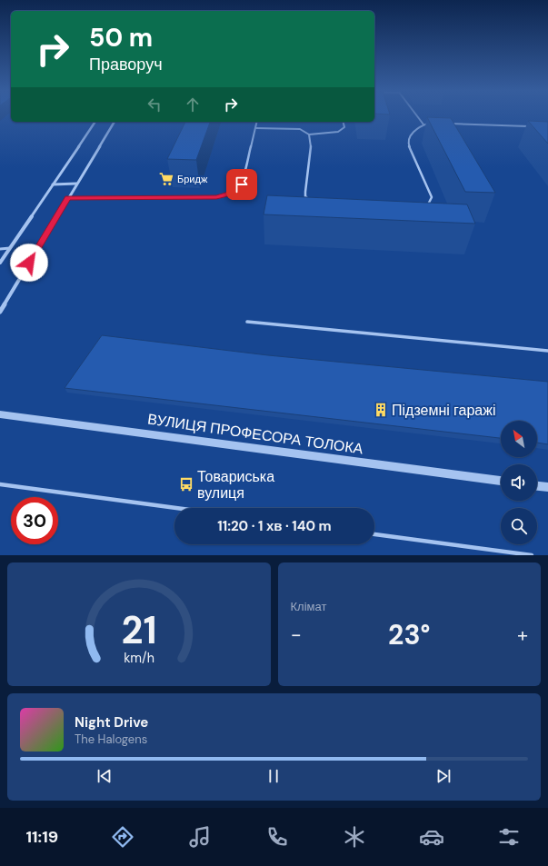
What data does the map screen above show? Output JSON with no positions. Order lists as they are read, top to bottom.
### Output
{
  "streets": {
    "street": ["ВУЛИЦЯ ПРОФЕСОРА ТОЛОКА"]
  },
  "places": {
    "supermarket": ["Бридж"],
    "building": ["Підземні гаражі"],
    "bus stop": ["Товариська вулиця"]
  },
  "north": "top left",
  "page": {
    "turn": ["50 m", "Праворуч"],
    "limit": "30",
    "trip": "11:20 · 1 хв · 140 m",
    "tile": "Клімат",
    "heat": ["−", "23°", "+"],
    "song": ["Night Drive", "The Halogens"],
    "tabs": "11:19",
    "gauge": ["21", "km/h"]
  }
}
